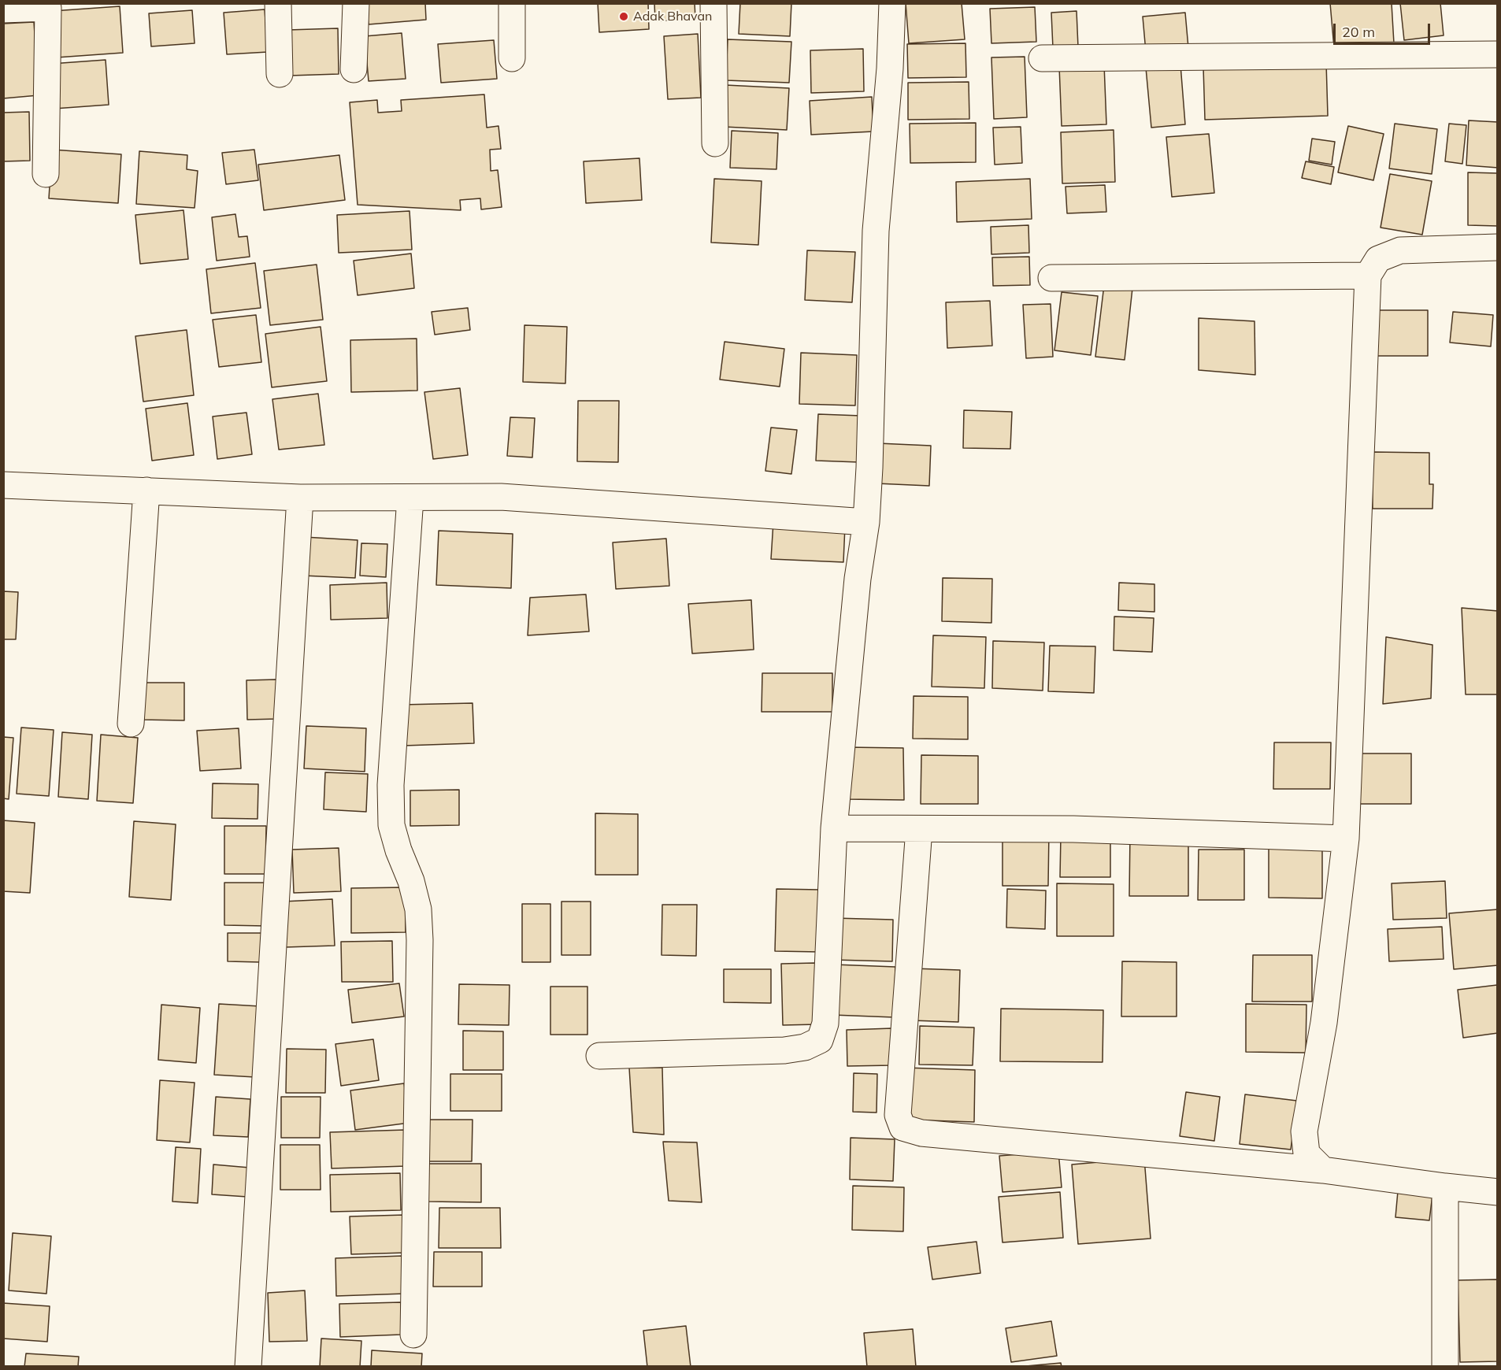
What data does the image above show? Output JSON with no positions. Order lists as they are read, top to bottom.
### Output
{
  "places": ["Adak Bhavan"],
  "scale_bar": "20 m"
}
